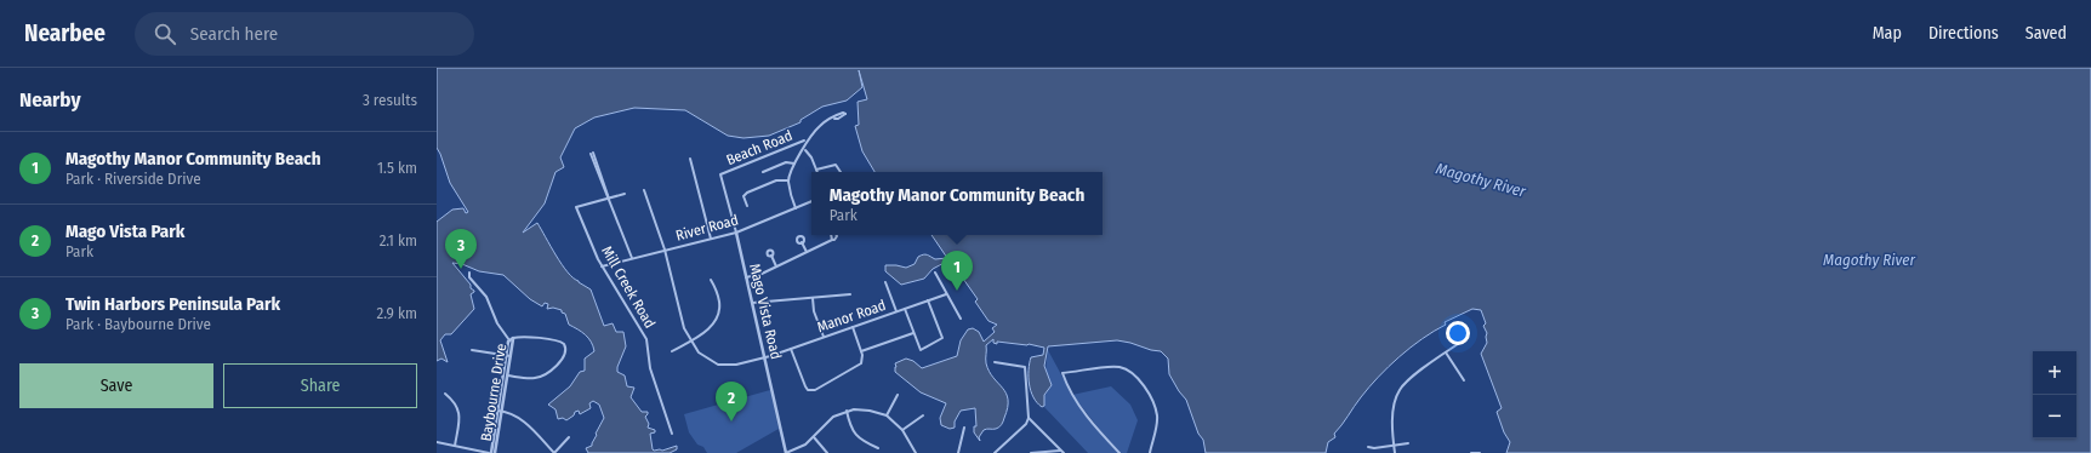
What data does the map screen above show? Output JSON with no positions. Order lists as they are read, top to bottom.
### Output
{
  "streets": {
    "street": [
      "Beach Road",
      "River Road",
      "Mill Creek Road",
      "Mago Vista Road",
      "Manor Road",
      "Baybourne Drive"
    ]
  },
  "crossings": [
    ["Beach Road", "Mago Vista Road"],
    ["River Road", "Mill Creek Road"],
    ["River Road", "Mago Vista Road"],
    ["River Road", "Manor Road"],
    ["Mago Vista Road", "Manor Road"]
  ],
  "water": ["Magothy River"],
  "page": {
    "header": "Nearbee",
    "search": "Search here",
    "nav": ["Map", "Directions", "Saved"],
    "heading": ["Nearby", "3 results"],
    "list": [
      {
        "mark": "1",
        "name": "Magothy Manor Community Beach",
        "note": "Park · Riverside Drive",
        "value": "1.5 km"
      },
      {
        "mark": "2",
        "name": "Mago Vista Park",
        "note": "Park",
        "value": "2.1 km"
      },
      {
        "mark": "3",
        "name": "Twin Harbors Peninsula Park",
        "note": "Park · Baybourne Drive",
        "value": "2.9 km"
      }
    ],
    "popup": ["Magothy Manor Community Beach", "Park"],
    "pins": ["3", "1", "2"],
    "buttons": ["Save", "Share"],
    "map_buttons": ["+", "−"]
  }
}
